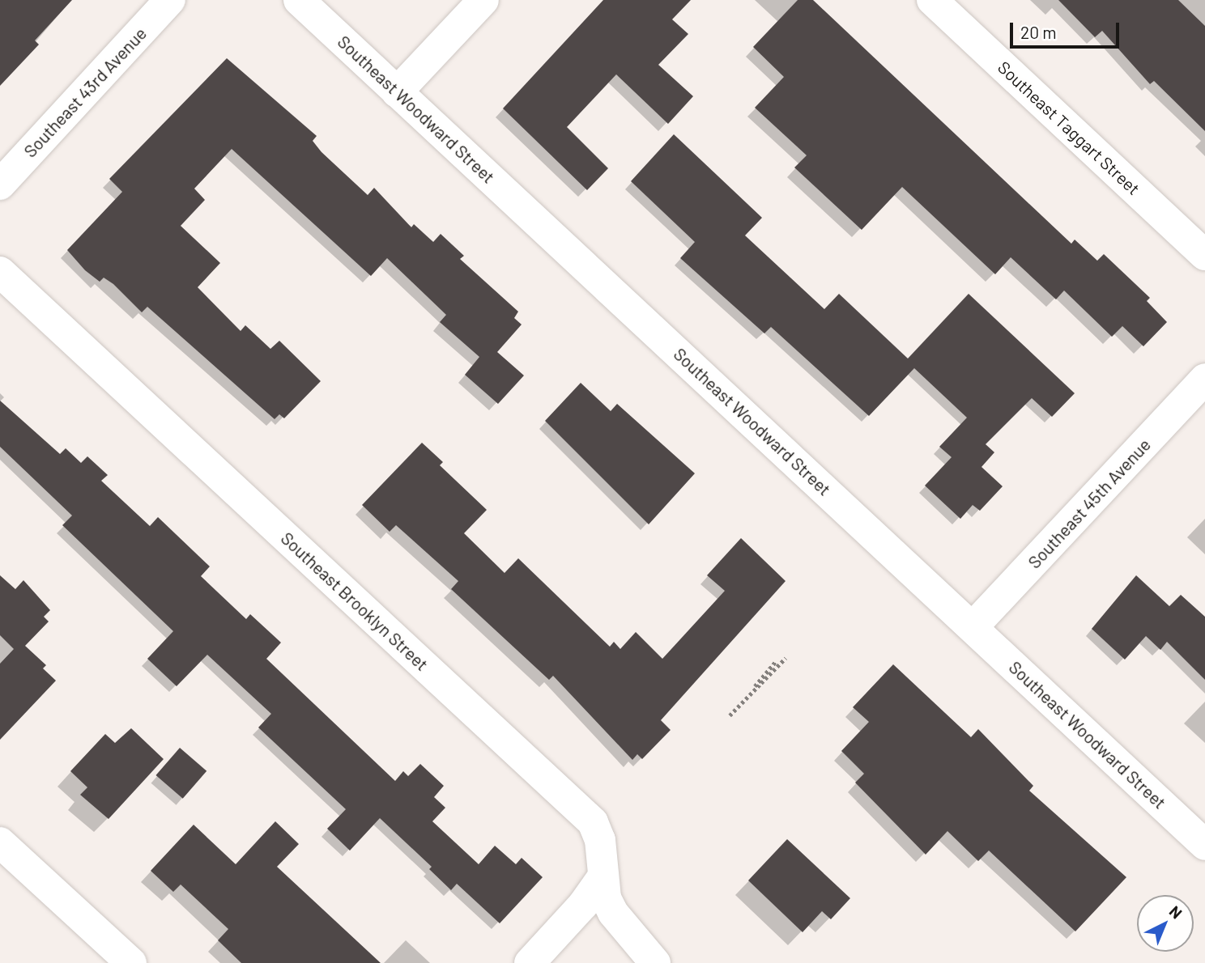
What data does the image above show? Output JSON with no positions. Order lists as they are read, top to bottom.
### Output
{
  "streets": {
    "street": [
      "Southeast 43rd Avenue",
      "Southeast Woodward Street",
      "Southeast Taggart Street",
      "Southeast 45th Avenue",
      "Southeast Brooklyn Street"
    ]
  },
  "crossings": [
    ["Southeast Woodward Street", "Southeast 45th Avenue"]
  ],
  "scale_bar": "20 m",
  "north": "top right"
}
